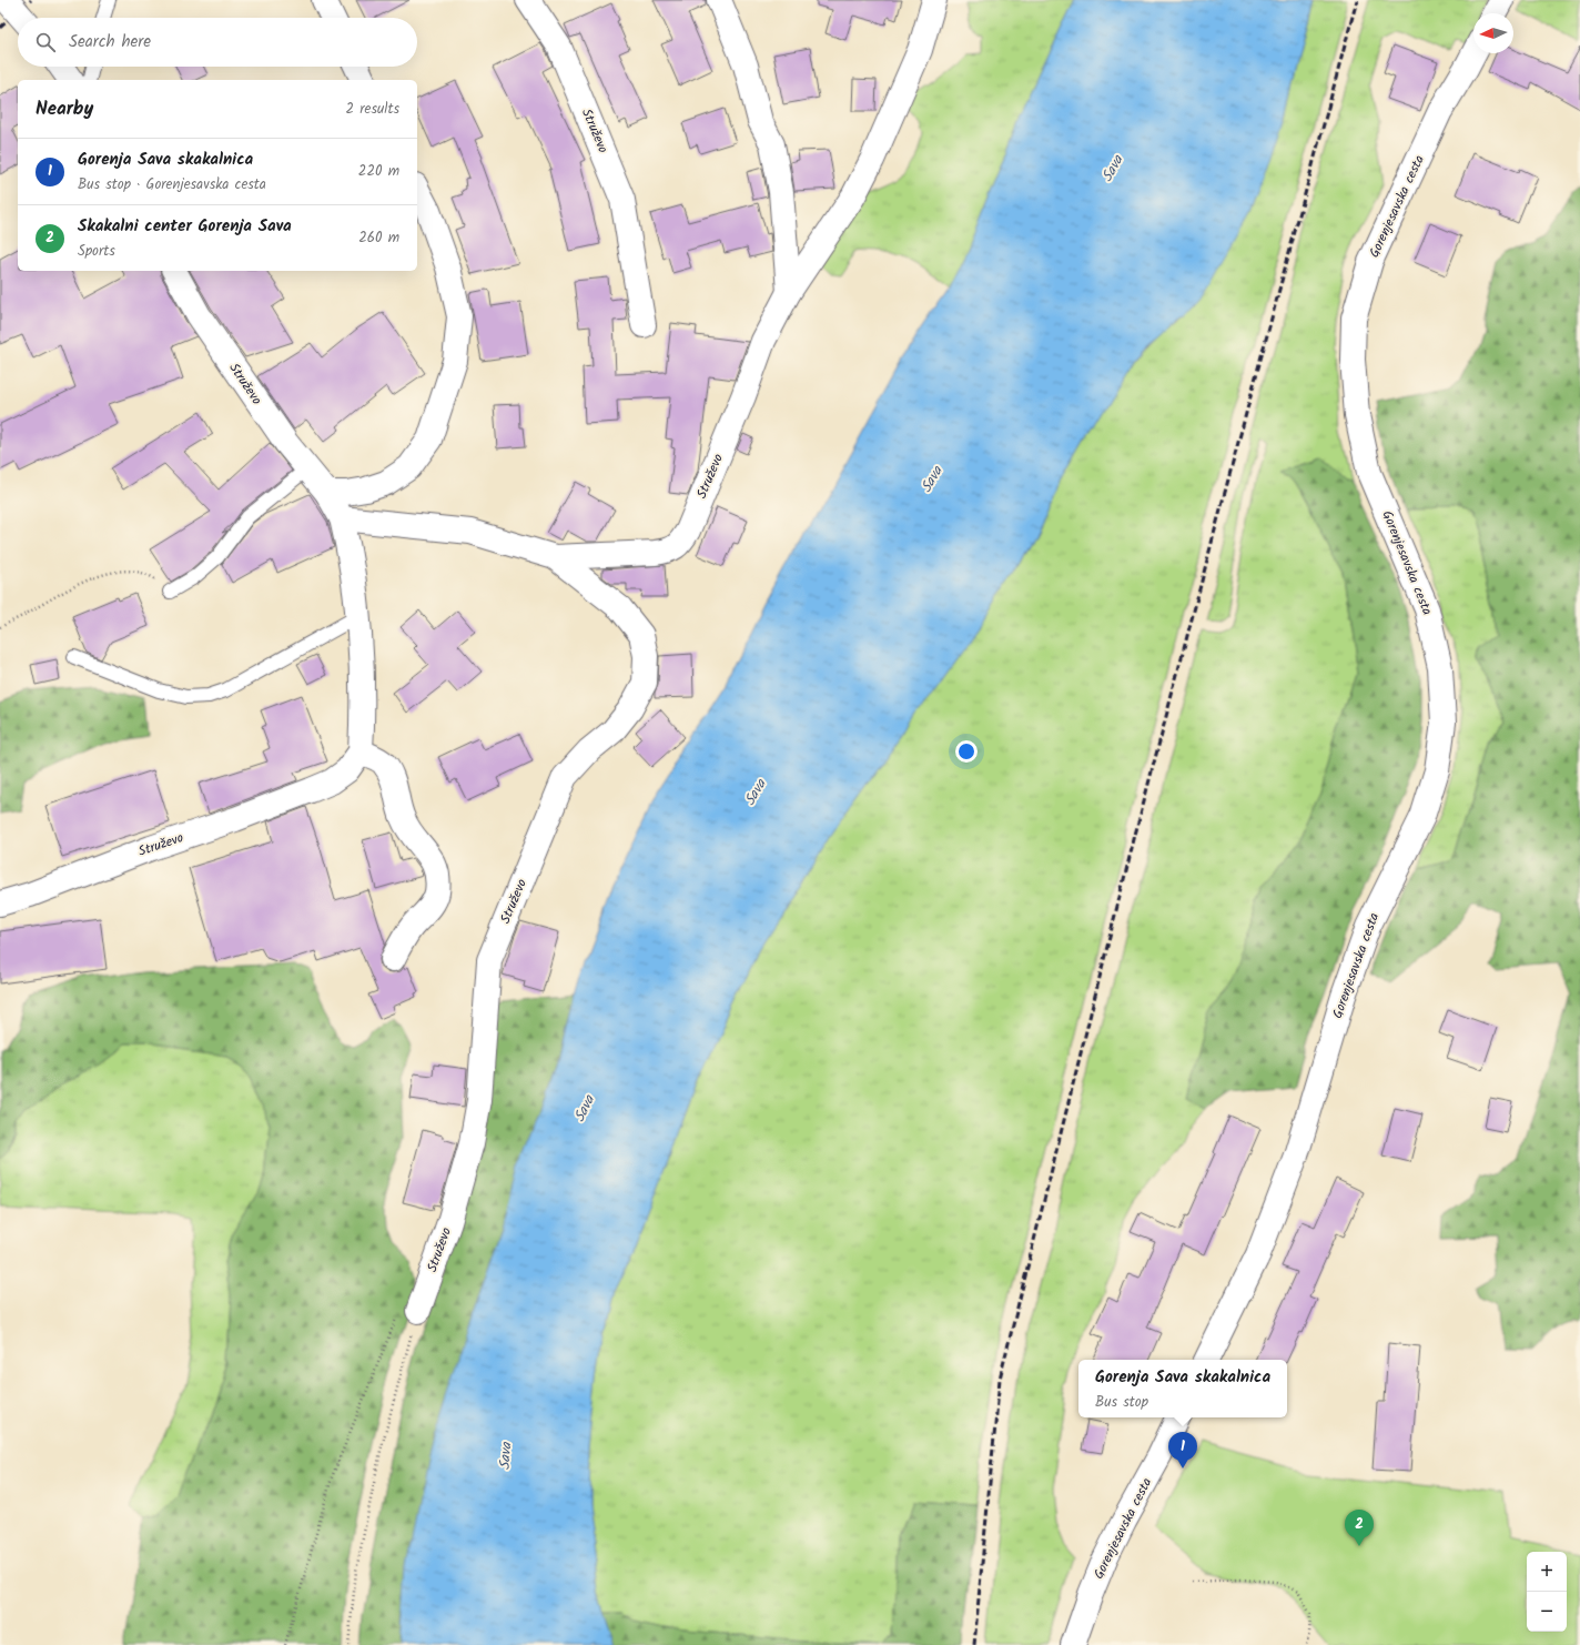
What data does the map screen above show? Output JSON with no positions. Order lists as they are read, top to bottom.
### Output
{
  "streets": {
    "street": ["Struževo", "Gorenjesavska cesta"]
  },
  "water": ["Sava"],
  "north": "left",
  "page": {
    "search": "Search here",
    "heading": ["Nearby", "2 results"],
    "list": [
      {
        "mark": "1",
        "name": "Gorenja Sava skakalnica",
        "note": "Bus stop · Gorenjesavska cesta",
        "value": "220 m"
      },
      {
        "mark": "2",
        "name": "Skakalni center Gorenja Sava",
        "note": "Sports",
        "value": "260 m"
      }
    ],
    "popup": ["Gorenja Sava skakalnica", "Bus stop"],
    "pins": ["1", "2"],
    "map_buttons": ["+", "−"]
  }
}
